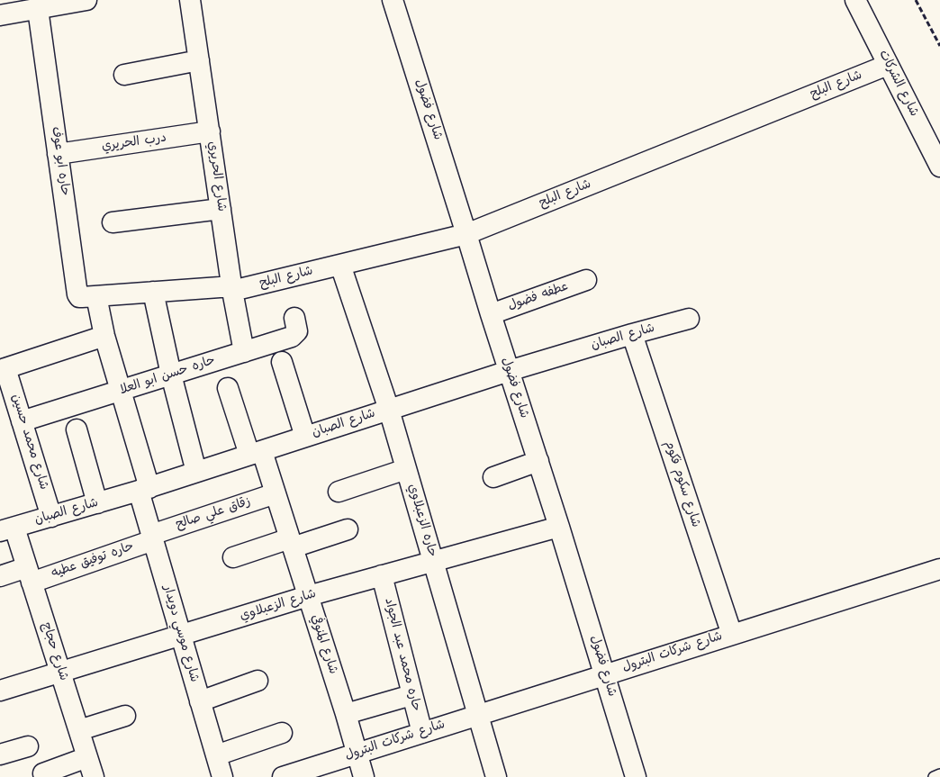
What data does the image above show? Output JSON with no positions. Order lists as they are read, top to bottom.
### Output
{
  "streets": {
    "street": [
      "شارع الشركات",
      "شارع البلح",
      "شارع فضول",
      "درب الحريري",
      "حاره ابو عوف",
      "شارع الحريري",
      "عطفه فضول",
      "شارع الصبان",
      "حاره حسن ابو العلا",
      "شارع محمد حسين",
      "شارع سكوم فكوم",
      "زقاق علي صالح",
      "حاره الزعبلاوي",
      "حاره توفيق عطيه",
      "شارع الزعبلاوي",
      "شارع موسي دويدار",
      "شارع المنوفي",
      "شارع حجاج",
      "شارع شركات البترول",
      "حاره محمد عبد الجواد"
    ]
  },
  "crossings": [
    ["شارع الشركات", "شارع البلح"],
    ["شارع البلح", "شارع فضول"],
    ["شارع البلح", "حاره ابو عوف"],
    ["شارع البلح", "شارع الحريري"],
    ["شارع البلح", "حاره الزعبلاوي"],
    ["شارع البلح", "شارع موسي دويدار"],
    ["شارع فضول", "عطفه فضول"],
    ["شارع فضول", "شارع الصبان"],
    ["شارع فضول", "شارع الزعبلاوي"],
    ["شارع فضول", "شارع شركات البترول"],
    ["درب الحريري", "حاره ابو عوف"],
    ["درب الحريري", "شارع الحريري"],
    ["حاره ابو عوف", "شارع موسي دويدار"],
    ["شارع الحريري", "حاره حسن ابو العلا"],
    ["شارع الصبان", "شارع محمد حسين"],
    ["شارع الصبان", "شارع سكوم فكوم"],
    ["شارع الصبان", "حاره الزعبلاوي"],
    ["شارع الصبان", "شارع موسي دويدار"],
    ["شارع الصبان", "شارع المنوفي"],
    ["شارع الصبان", "شارع حجاج"],
    ["حاره حسن ابو العلا", "شارع محمد حسين"],
    ["حاره حسن ابو العلا", "شارع موسي دويدار"],
    ["شارع سكوم فكوم", "شارع شركات البترول"],
    ["زقاق علي صالح", "حاره توفيق عطيه"],
    ["زقاق علي صالح", "شارع موسي دويدار"],
    ["زقاق علي صالح", "شارع المنوفي"],
    ["حاره الزعبلاوي", "شارع الزعبلاوي"],
    ["حاره الزعبلاوي", "شارع شركات البترول"],
    ["حاره توفيق عطيه", "شارع موسي دويدار"],
    ["حاره توفيق عطيه", "شارع حجاج"],
    ["شارع الزعبلاوي", "شارع موسي دويدار"],
    ["شارع الزعبلاوي", "شارع المنوفي"],
    ["شارع الزعبلاوي", "شارع حجاج"],
    ["شارع الزعبلاوي", "حاره محمد عبد الجواد"],
    ["شارع المنوفي", "شارع شركات البترول"],
    ["شارع شركات البترول", "حاره محمد عبد الجواد"]
  ]
}
